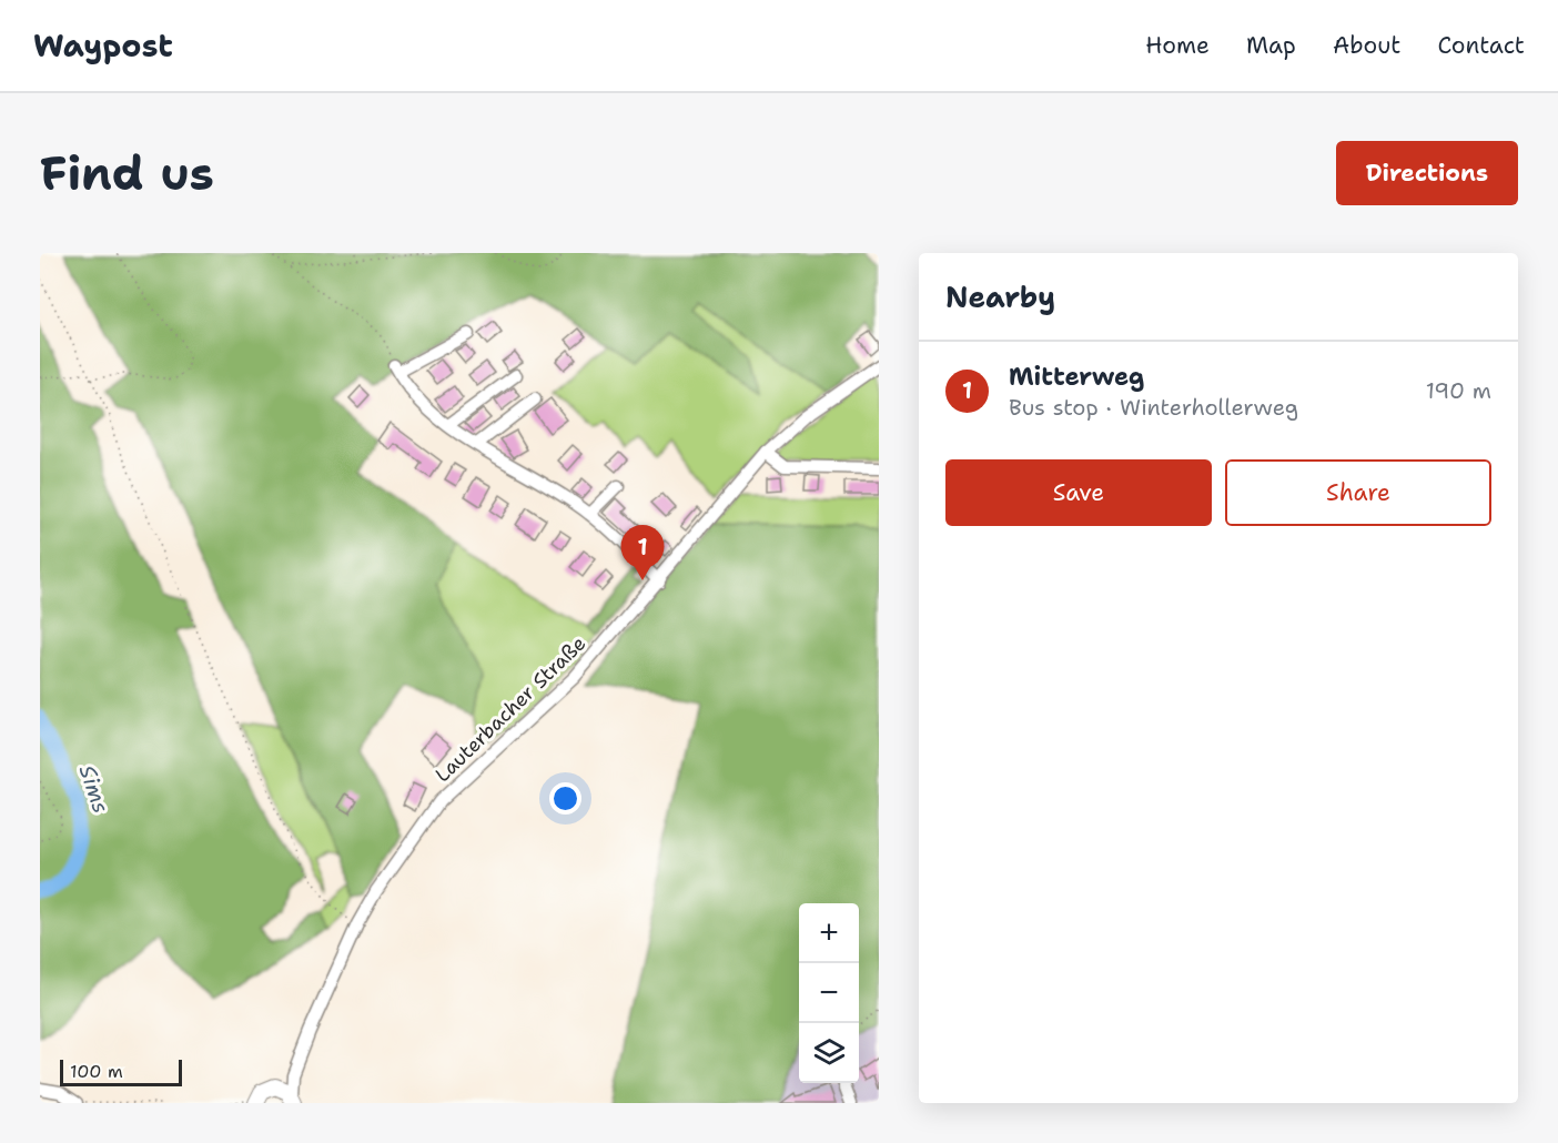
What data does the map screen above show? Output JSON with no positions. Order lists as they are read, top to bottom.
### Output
{
  "streets": {
    "street": ["Lauterbacher Straße"]
  },
  "water": ["Sims"],
  "scale_bar": "100 m",
  "page": {
    "header": "Waypost",
    "nav": [
      "Home",
      "Map",
      "About",
      "Contact"
    ],
    "buttons": [
      "Directions",
      ["Save", "Share"]
    ],
    "title": "Find us",
    "heading": "Nearby",
    "list": [
      {
        "mark": "1",
        "name": "Mitterweg",
        "note": "Bus stop · Winterhollerweg",
        "value": "190 m"
      }
    ],
    "pins": "1",
    "map_buttons": ["+", "−"],
    "scale": "100 m"
  }
}
